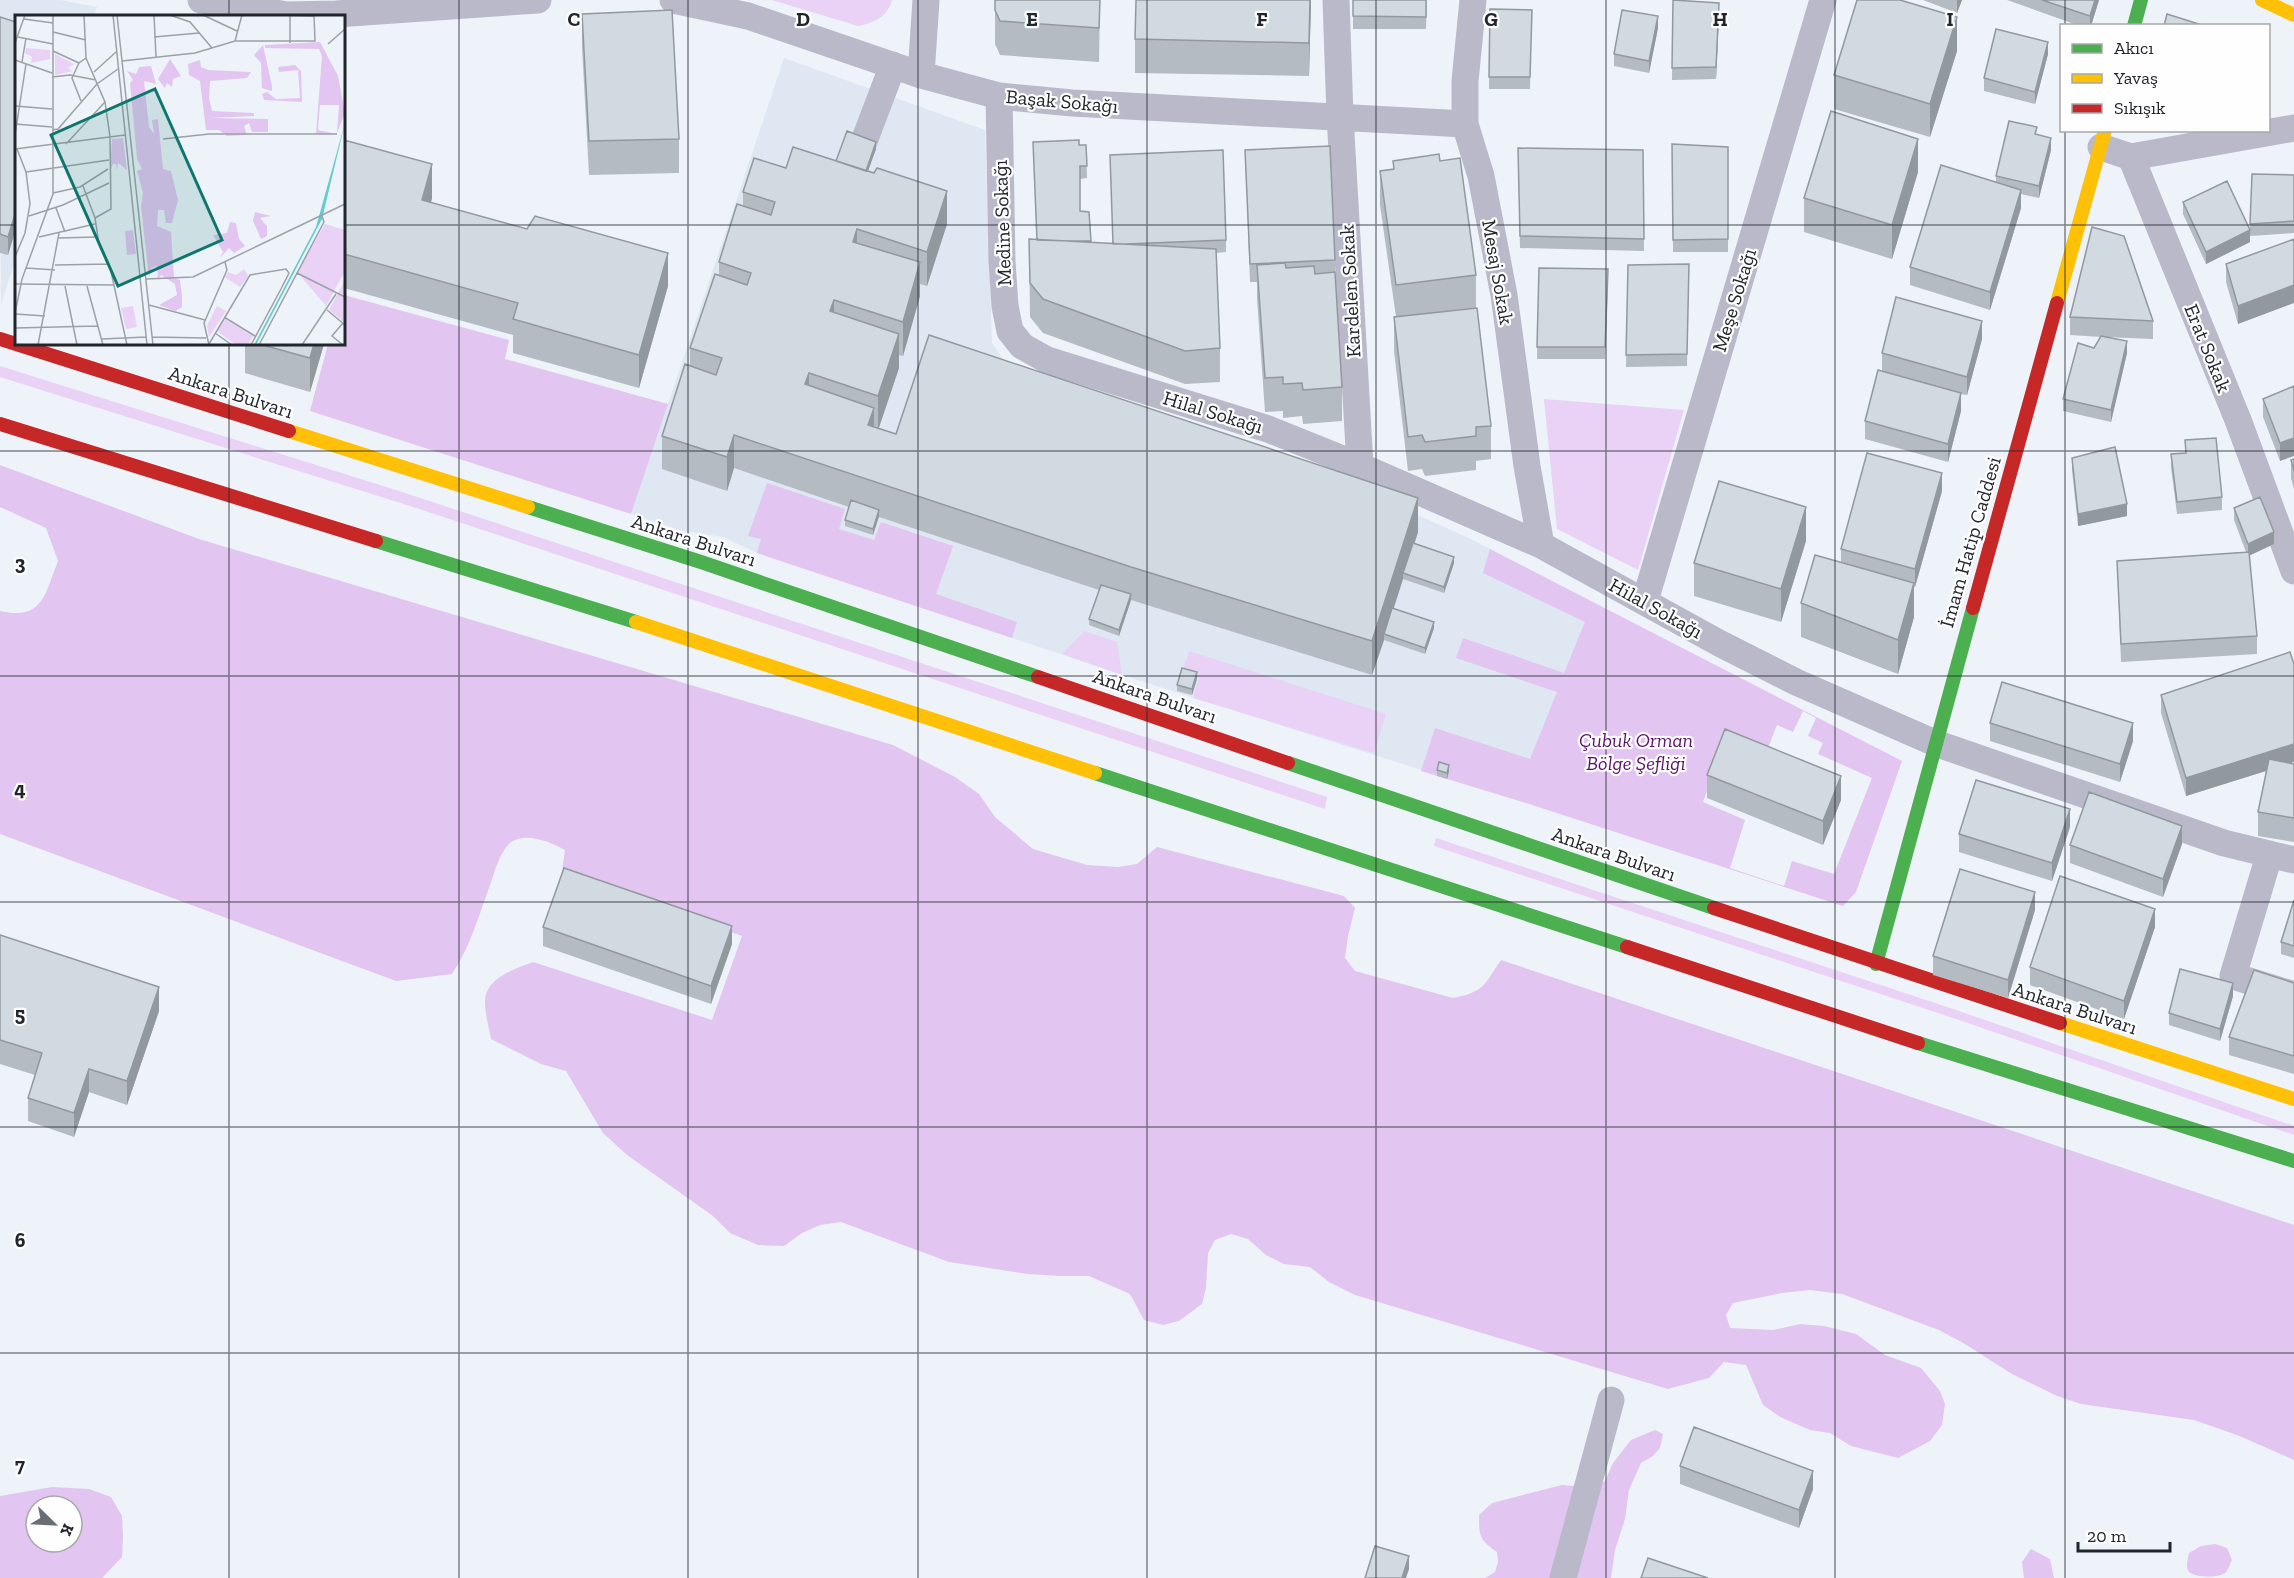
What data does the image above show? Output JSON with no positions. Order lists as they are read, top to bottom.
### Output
{
  "streets": {
    "main road": ["Ankara Bulvarı", "İmam Hatip Caddesi"],
    "street": [
      "Başak Sokağı",
      "Medine Sokağı",
      "Mesaj Sokak",
      "Kardelen Sokak",
      "Meşe Sokağı",
      "Erat Sokak",
      "Hilal Sokağı"
    ]
  },
  "crossings": [
    ["Başak Sokağı", "Medine Sokağı"],
    ["Başak Sokağı", "Mesaj Sokak"],
    ["Başak Sokağı", "Kardelen Sokak"],
    ["Medine Sokağı", "Hilal Sokağı"],
    ["Mesaj Sokak", "Hilal Sokağı"],
    ["Kardelen Sokak", "Hilal Sokağı"],
    ["Meşe Sokağı", "Hilal Sokağı"],
    ["Ankara Bulvarı", "İmam Hatip Caddesi"],
    ["Hilal Sokağı", "İmam Hatip Caddesi"]
  ],
  "parks": ["Çubuk Orman Bölge Şefliği"],
  "legend": ["Akıcı", "Yavaş", "Sıkışık"],
  "scale_bar": "20 m",
  "north": "bottom right",
  "grid": {
    "columns": [
      "C",
      "D",
      "E",
      "F",
      "G",
      "H",
      "I"
    ],
    "rows": [
      "3",
      "4",
      "5",
      "6",
      "7"
    ]
  }
}
